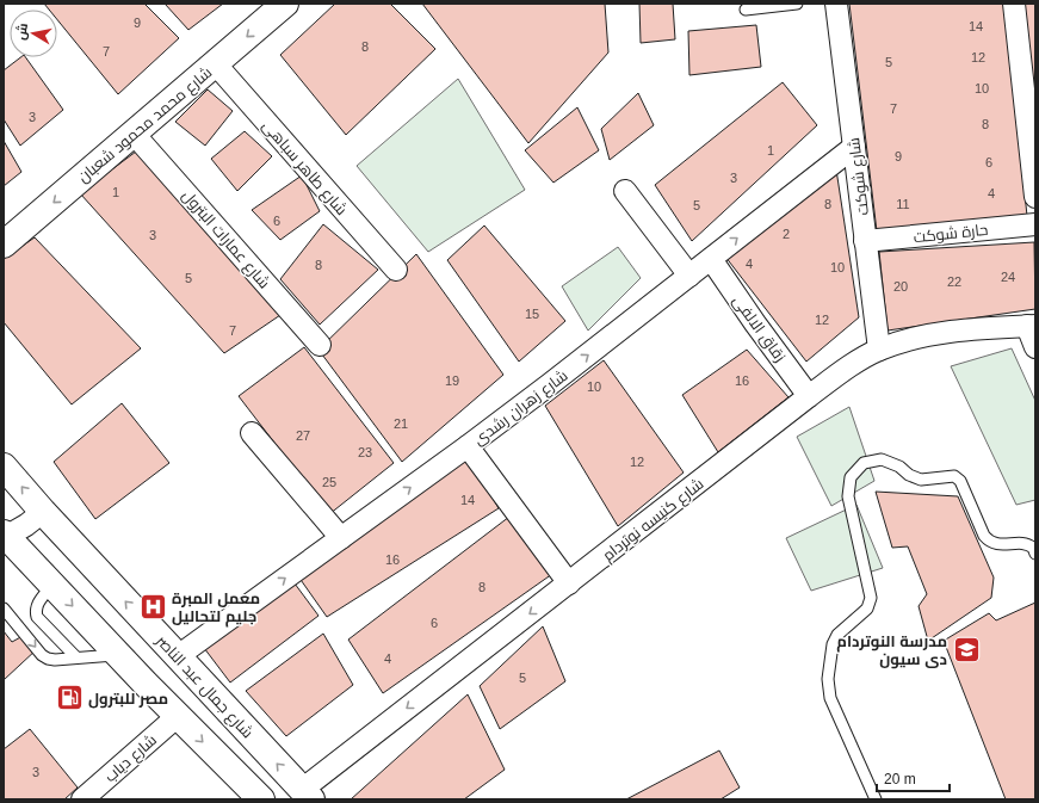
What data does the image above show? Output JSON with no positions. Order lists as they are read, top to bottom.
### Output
{
  "streets": {
    "main road": ["شارع محمد محمود شعبان", "شارع جمال عبد الناصر"],
    "street": [
      "شارع طاهر سباهى",
      "شارع شوكت",
      "حارة شوكت",
      "شارع عمارات البترول",
      "زقاق الالفى",
      "شارع زهران رشدى",
      "شارع كنيسه نوتردام",
      "شارع دياب"
    ]
  },
  "crossings": [
    ["شارع محمد محمود شعبان", "شارع طاهر سباهى"],
    ["شارع محمد محمود شعبان", "شارع عمارات البترول"],
    ["شارع شوكت", "حارة شوكت"],
    ["شارع شوكت", "شارع زهران رشدى"],
    ["شارع شوكت", "شارع كنيسه نوتردام"],
    ["زقاق الالفى", "شارع زهران رشدى"],
    ["زقاق الالفى", "شارع كنيسه نوتردام"],
    ["شارع زهران رشدى", "شارع جمال عبد الناصر"],
    ["شارع كنيسه نوتردام", "شارع جمال عبد الناصر"]
  ],
  "one_way": ["شارع محمد محمود شعبان", "شارع زهران رشدى", "شارع كنيسه نوتردام"],
  "places": {
    "hospital": ["معمل المبرة جليم لتحاليل"],
    "school or university": ["مدرسة النوتردام دى سيون"],
    "fuel station": ["مصر للبترول"]
  },
  "house_numbers": [
    "9",
    "14",
    "8",
    "7",
    "12",
    "5",
    "10",
    "7",
    "3",
    "8",
    "1",
    "9",
    "6",
    "3",
    "1",
    "4",
    "8",
    "11",
    "5",
    "6",
    "2",
    "3",
    "4",
    "8",
    "10",
    "24",
    "5",
    "22",
    "20",
    "15",
    "12",
    "7",
    "19",
    "16",
    "10",
    "21",
    "27",
    "23",
    "12",
    "25",
    "14",
    "16",
    "8",
    "6",
    "4",
    "5",
    "3"
  ],
  "scale_bar": "20 m",
  "north": "left"
}
